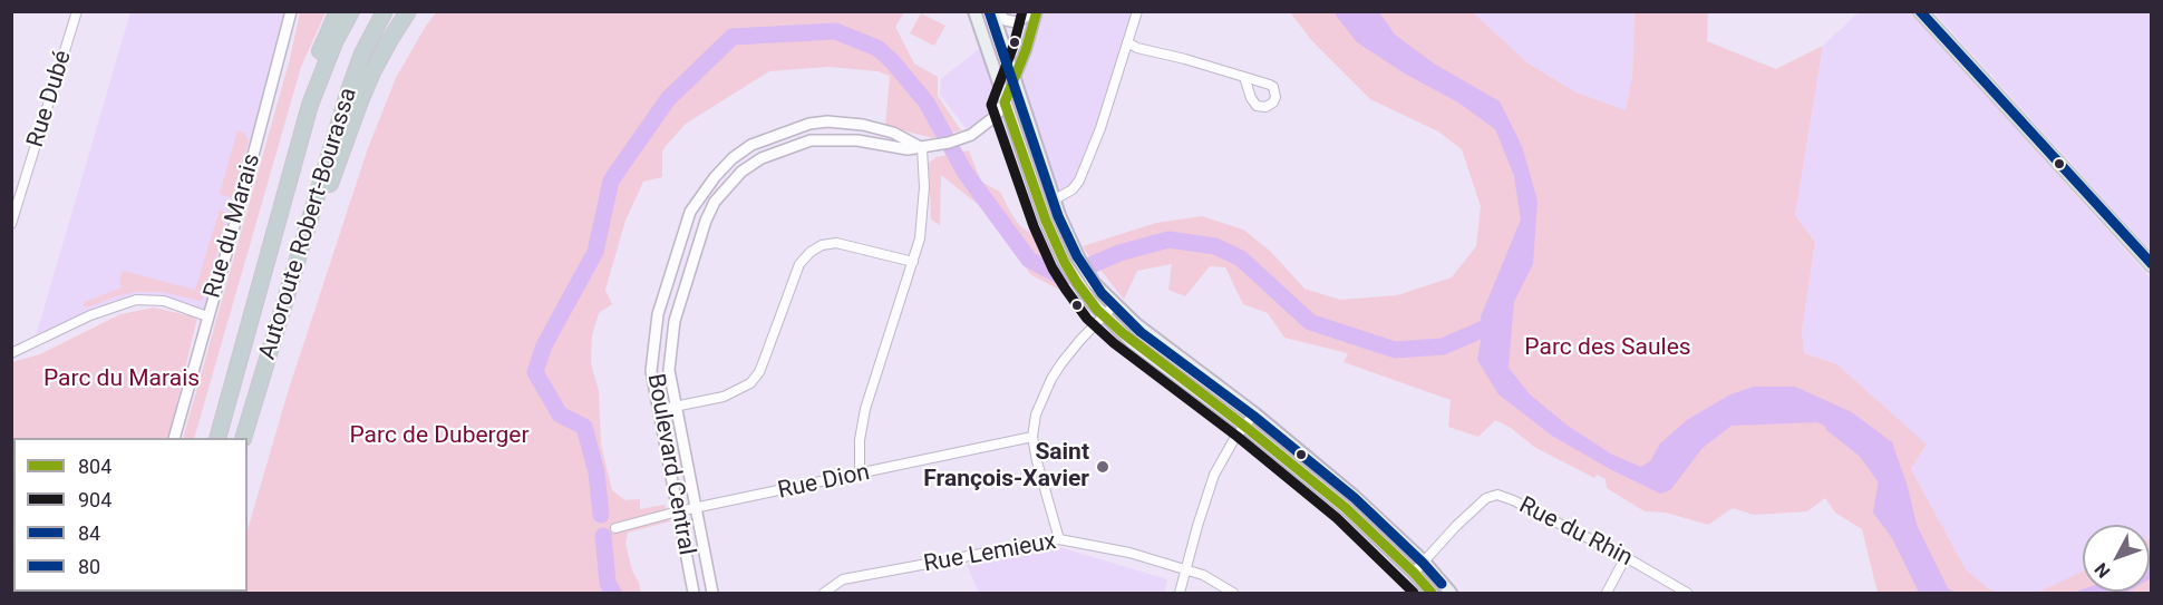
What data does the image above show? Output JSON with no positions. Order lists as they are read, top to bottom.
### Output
{
  "streets": {
    "highway": ["Autoroute Robert-Bourassa"],
    "street": [
      "Rue Dubé",
      "Rue du Marais",
      "Boulevard Central",
      "Rue Dion",
      "Rue du Rhin",
      "Rue Lemieux"
    ]
  },
  "crossings": [
    ["Boulevard Central", "Rue Dion"]
  ],
  "parks": ["Parc des Saules", "Parc du Marais", "Parc de Duberger"],
  "places": ["Saint François-Xavier"],
  "lines": [
    "transit line 804",
    "transit line 904",
    "transit line 84",
    "transit line 80"
  ],
  "legend": [
    "804",
    "904",
    "84",
    "80"
  ],
  "north": "bottom left"
}
